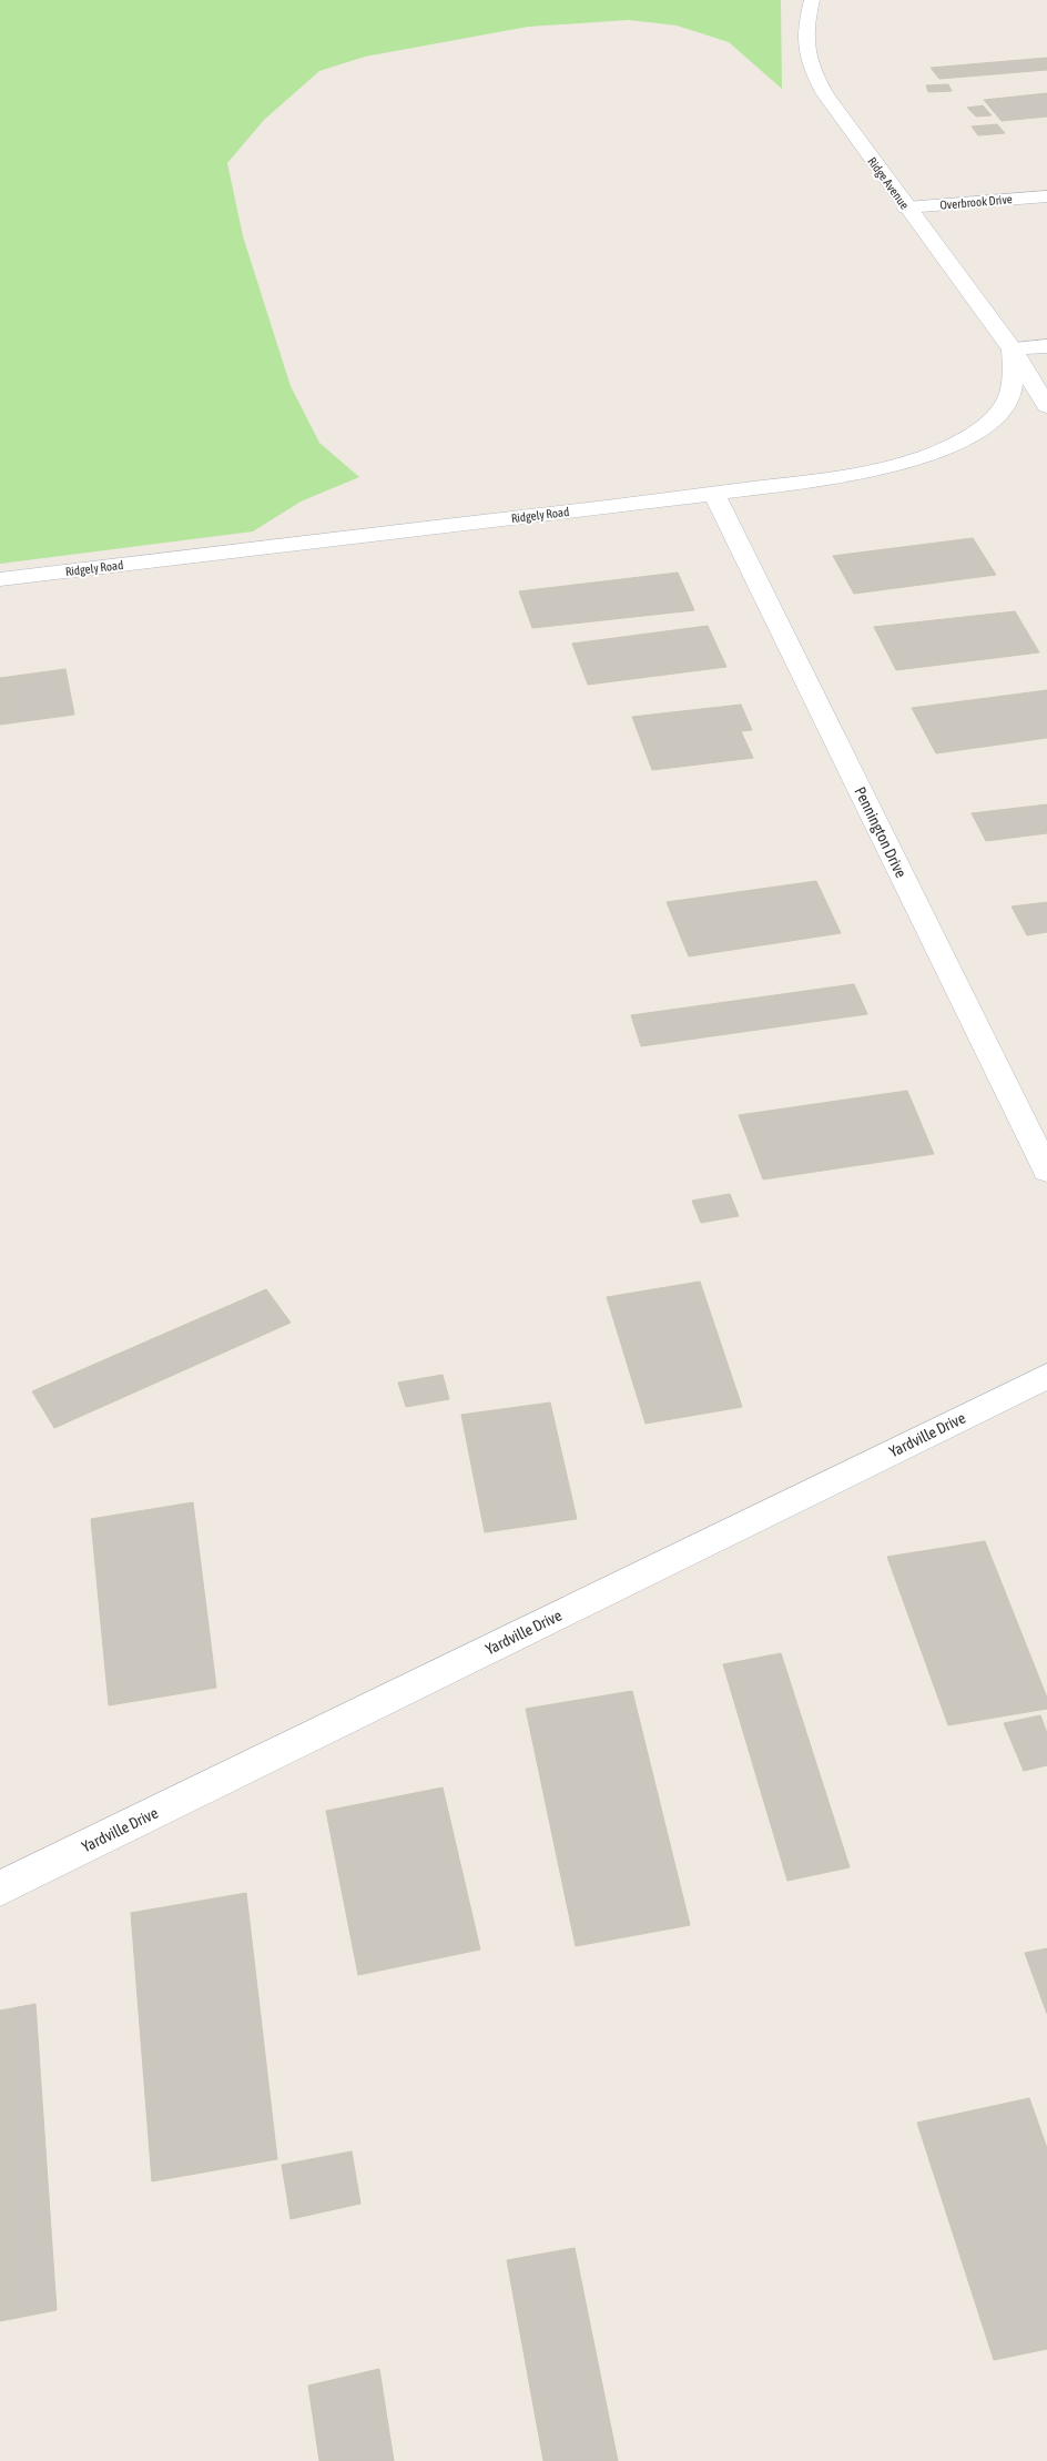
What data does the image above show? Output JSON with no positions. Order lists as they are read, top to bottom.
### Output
{
  "streets": {
    "street": [
      "Ridge Avenue",
      "Overbrook Drive",
      "Ridgely Road",
      "Pennington Drive",
      "Yardville Drive"
    ]
  },
  "crossings": [
    ["Ridge Avenue", "Overbrook Drive"],
    ["Ridge Avenue", "Ridgely Road"],
    ["Ridgely Road", "Pennington Drive"]
  ]
}
